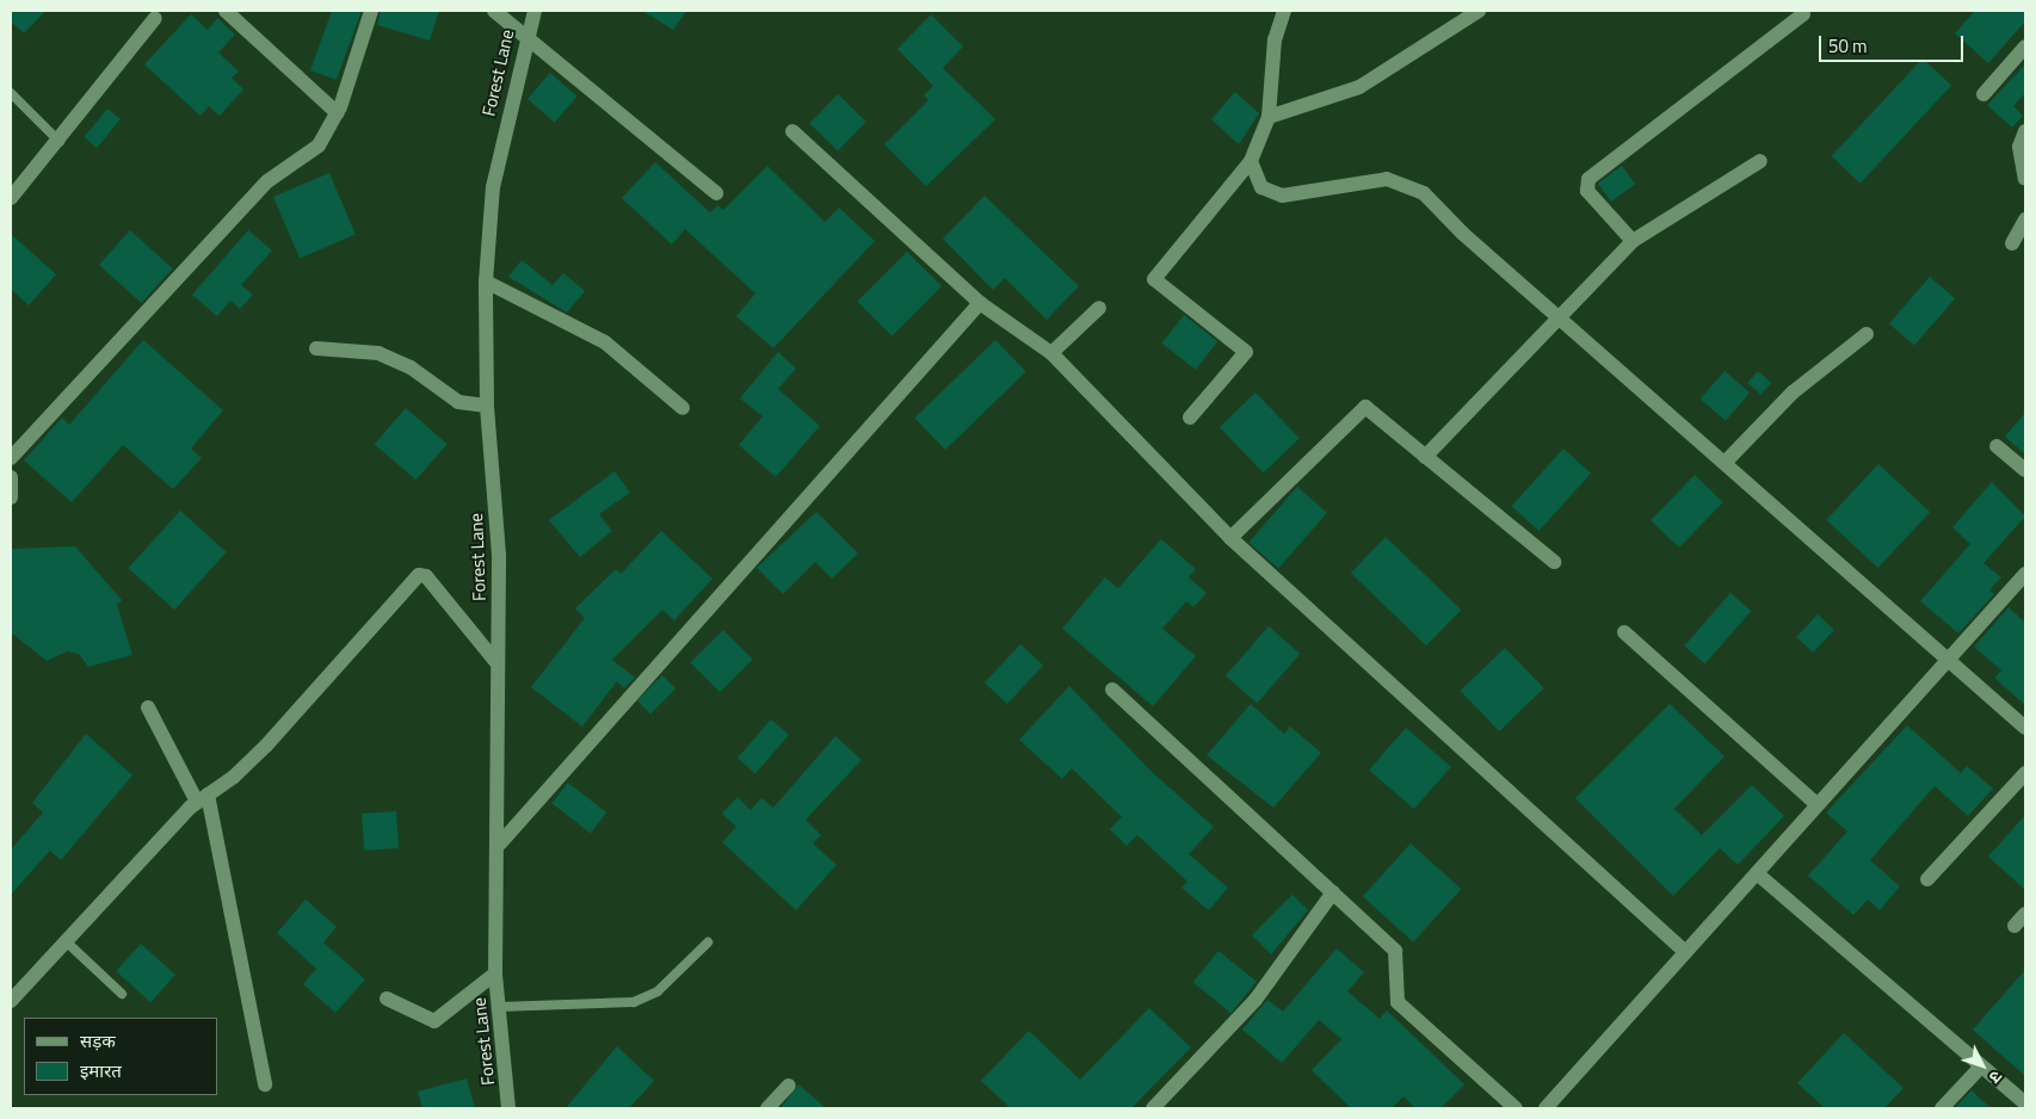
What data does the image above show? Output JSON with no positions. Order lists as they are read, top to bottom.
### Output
{
  "streets": {
    "street": ["Forest Lane"]
  },
  "legend": ["सड़क", "इमारत"],
  "scale_bar": "50 m",
  "north": "bottom right"
}
